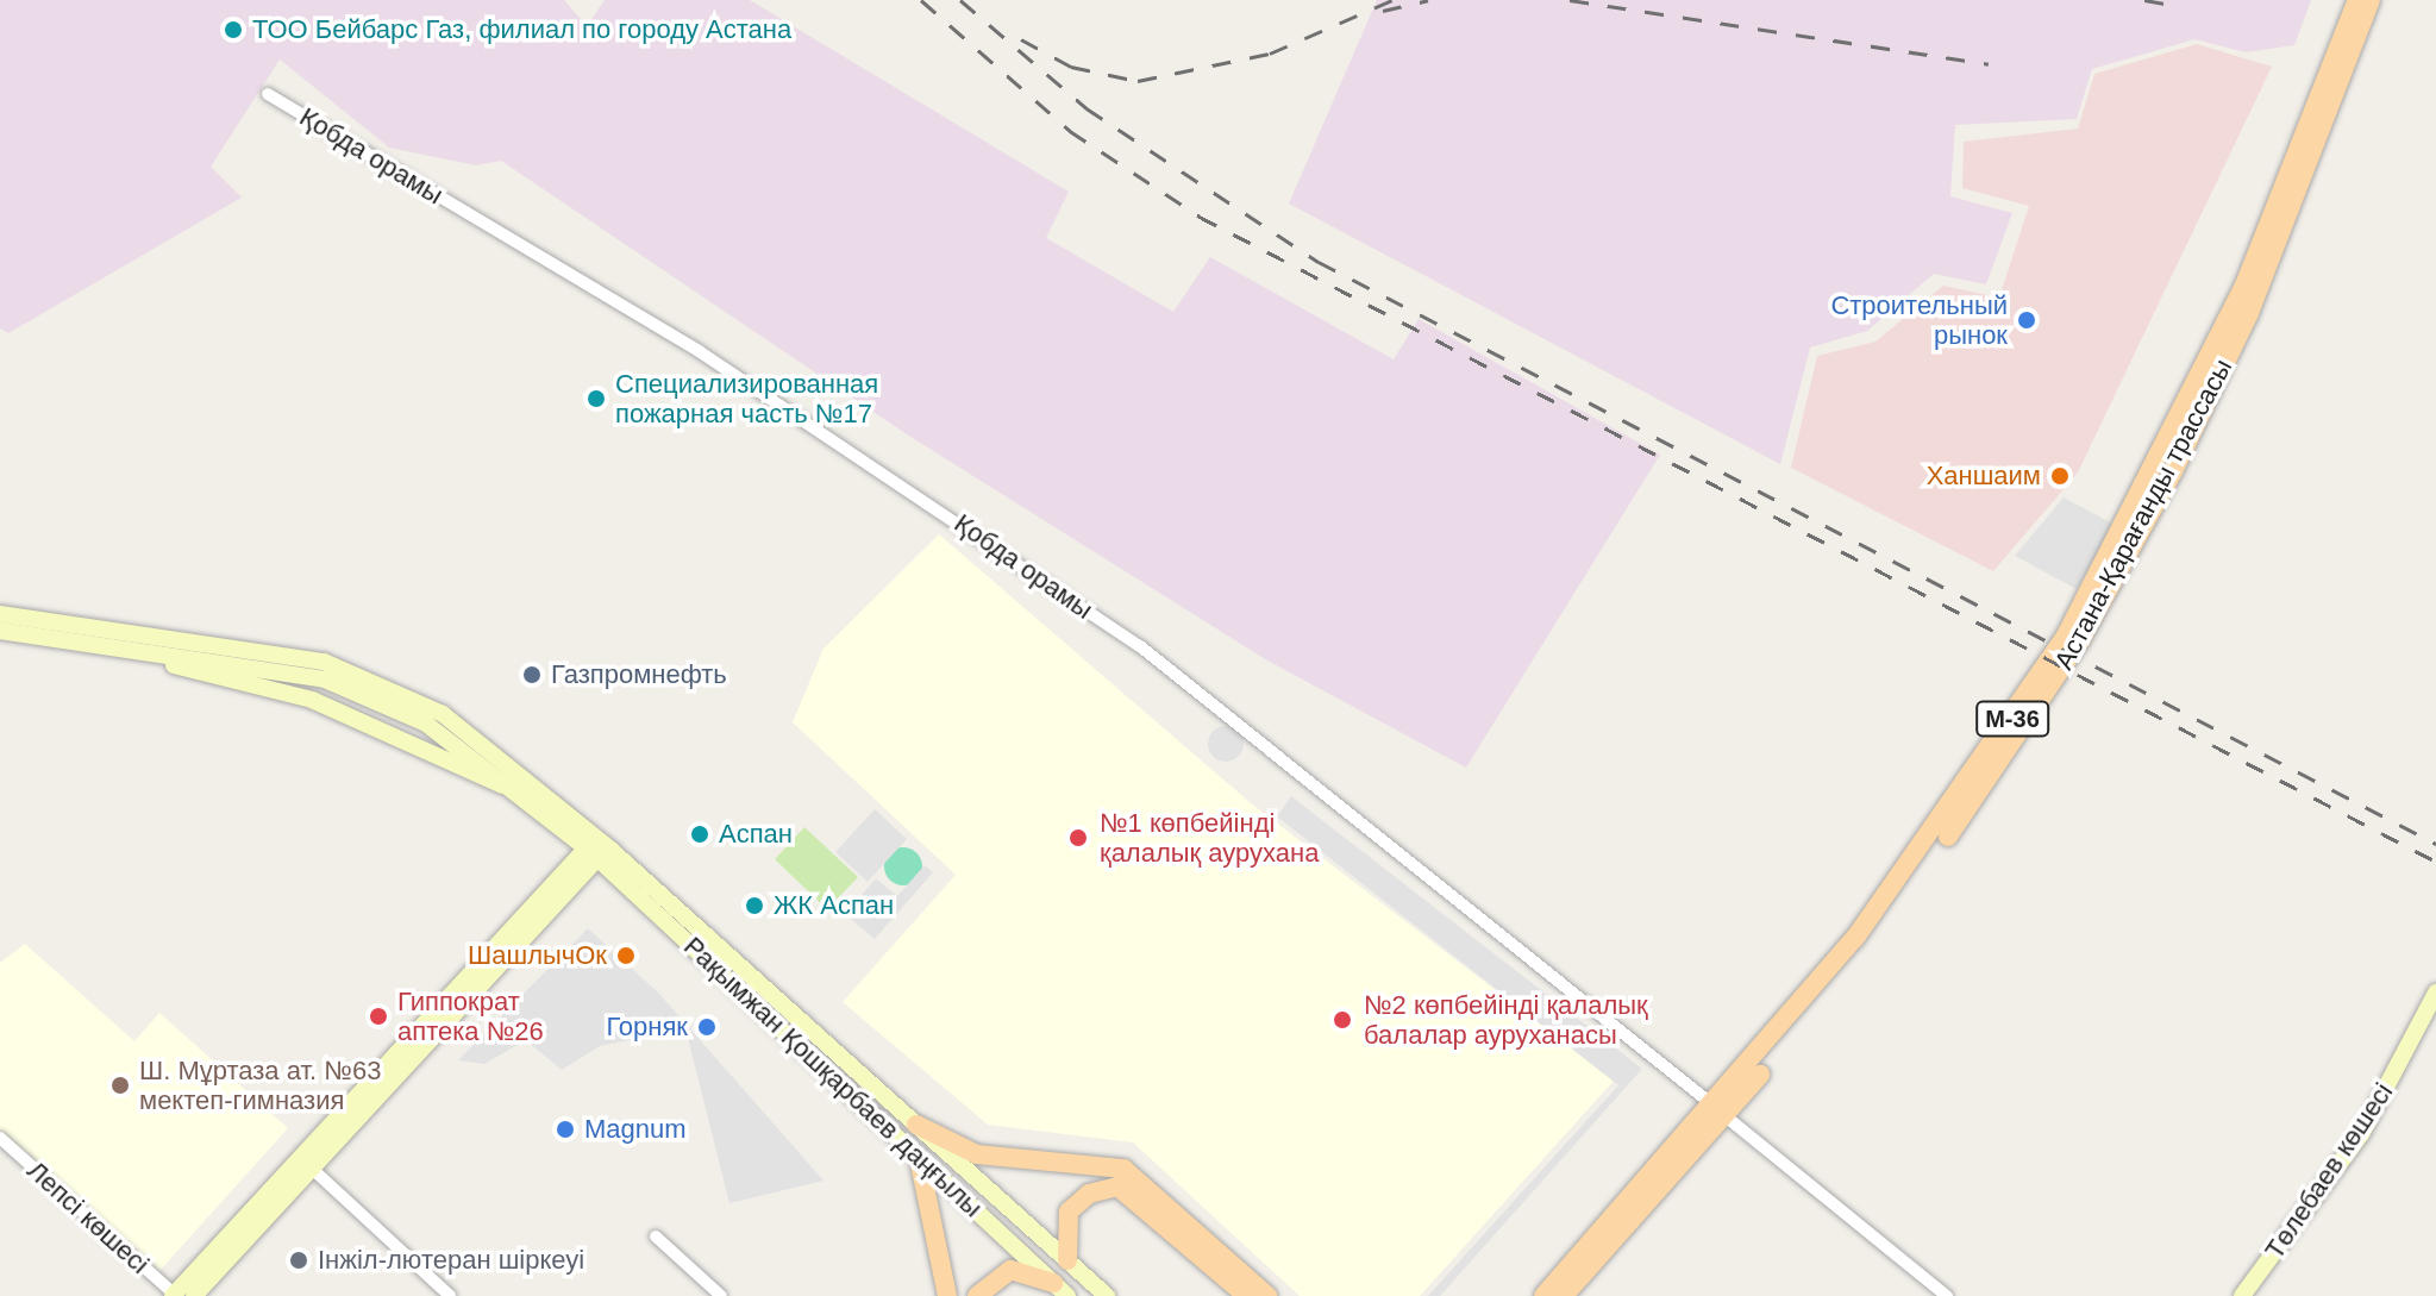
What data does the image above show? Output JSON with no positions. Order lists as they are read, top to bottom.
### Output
{
  "streets": {
    "main road": [
      "Астана-Қарағанды трассасы",
      "M-36",
      "Рақымжан Қошқарбаев даңғылы",
      "Төлебаев көшесі"
    ],
    "street": ["Қобда орамы", "Лепсі көшесі"]
  },
  "crossings": [
    ["Қобда орамы", "Астана-Қарағанды трассасы"],
    ["Қобда орамы", "M-36"],
    ["Астана-Қарағанды трассасы", "M-36"]
  ],
  "places": [
    "ТОО Бейбарс Газ, филиал по городу Астана",
    "Строительный рынок",
    "Специализированная пожарная часть №17",
    "Ханшаим",
    "Газпромнефть",
    "Аспан",
    "№1 көпбейінді қалалық аурухана",
    "ЖК Аспан",
    "ШашлычОк",
    "Гиппократ аптека №26",
    "№2 көпбейінді қалалық балалар ауруханасы",
    "Горняк",
    "Ш. Мұртаза ат. №63 мектеп-гимназия",
    "Magnum",
    "Інжіл-лютеран шіркеуі"
  ]
}
